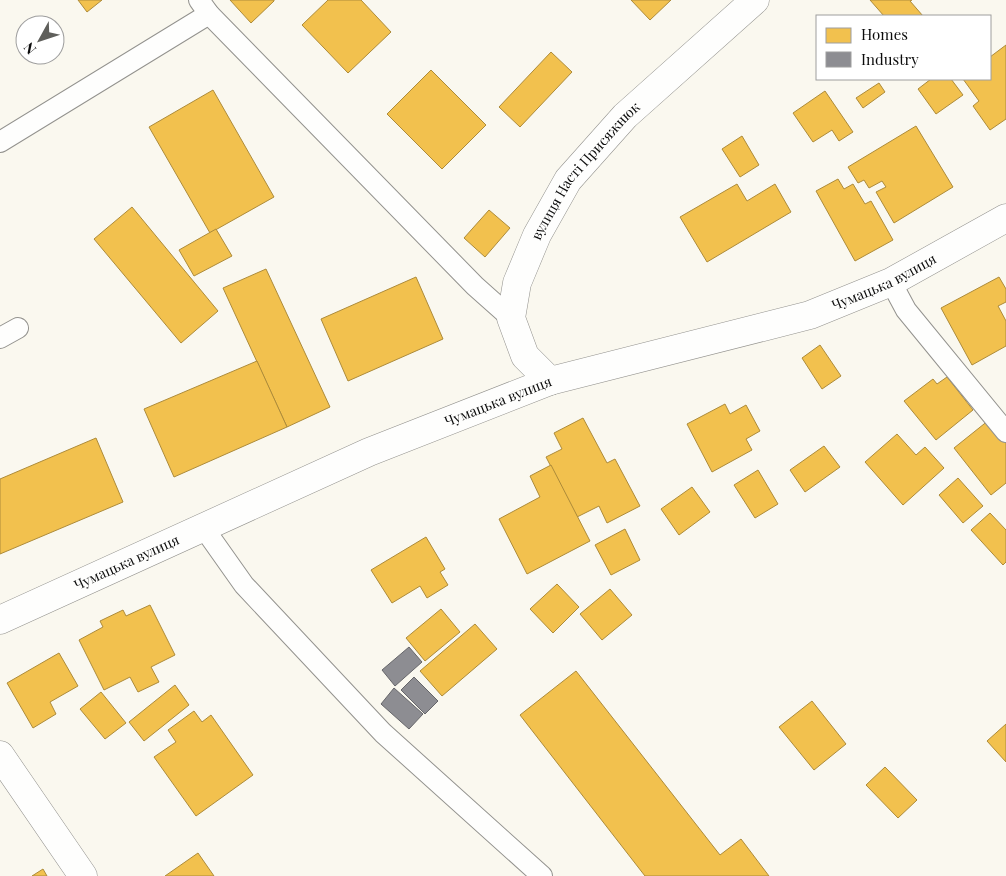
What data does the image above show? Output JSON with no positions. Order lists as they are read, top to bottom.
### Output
{
  "streets": {
    "street": ["вулиця Насті Присяжнюк", "Чумацька вулиця"]
  },
  "crossings": [
    ["вулиця Насті Присяжнюк", "Чумацька вулиця"]
  ],
  "legend": ["Homes", "Industry"],
  "north": "bottom left"
}
